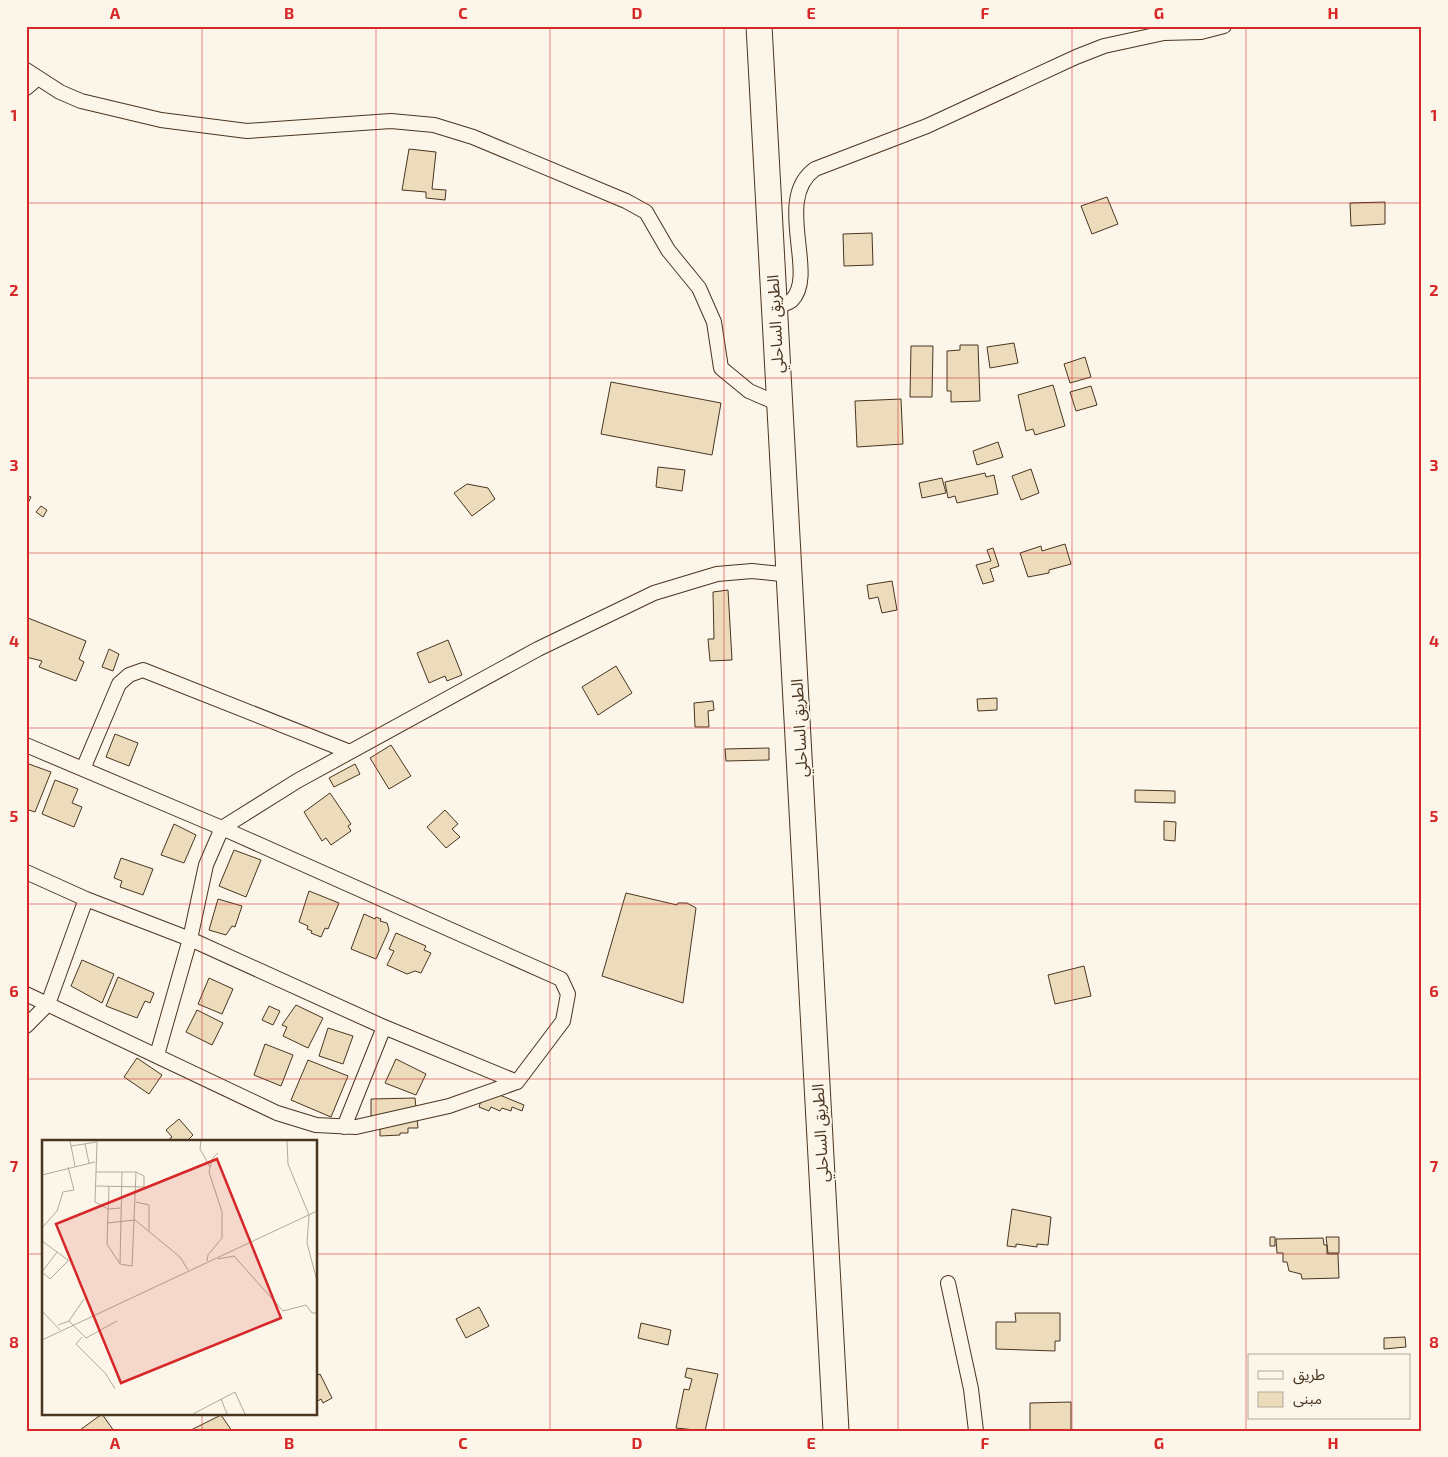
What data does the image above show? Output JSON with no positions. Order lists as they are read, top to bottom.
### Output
{
  "streets": {
    "highway": ["الطريق الساحلي"]
  },
  "legend": ["طريق", "مبنى"],
  "grid": {
    "columns": [
      "A",
      "B",
      "C",
      "D",
      "E",
      "F",
      "G",
      "H"
    ],
    "rows": [
      "1",
      "2",
      "3",
      "4",
      "5",
      "6",
      "7",
      "8"
    ]
  }
}
